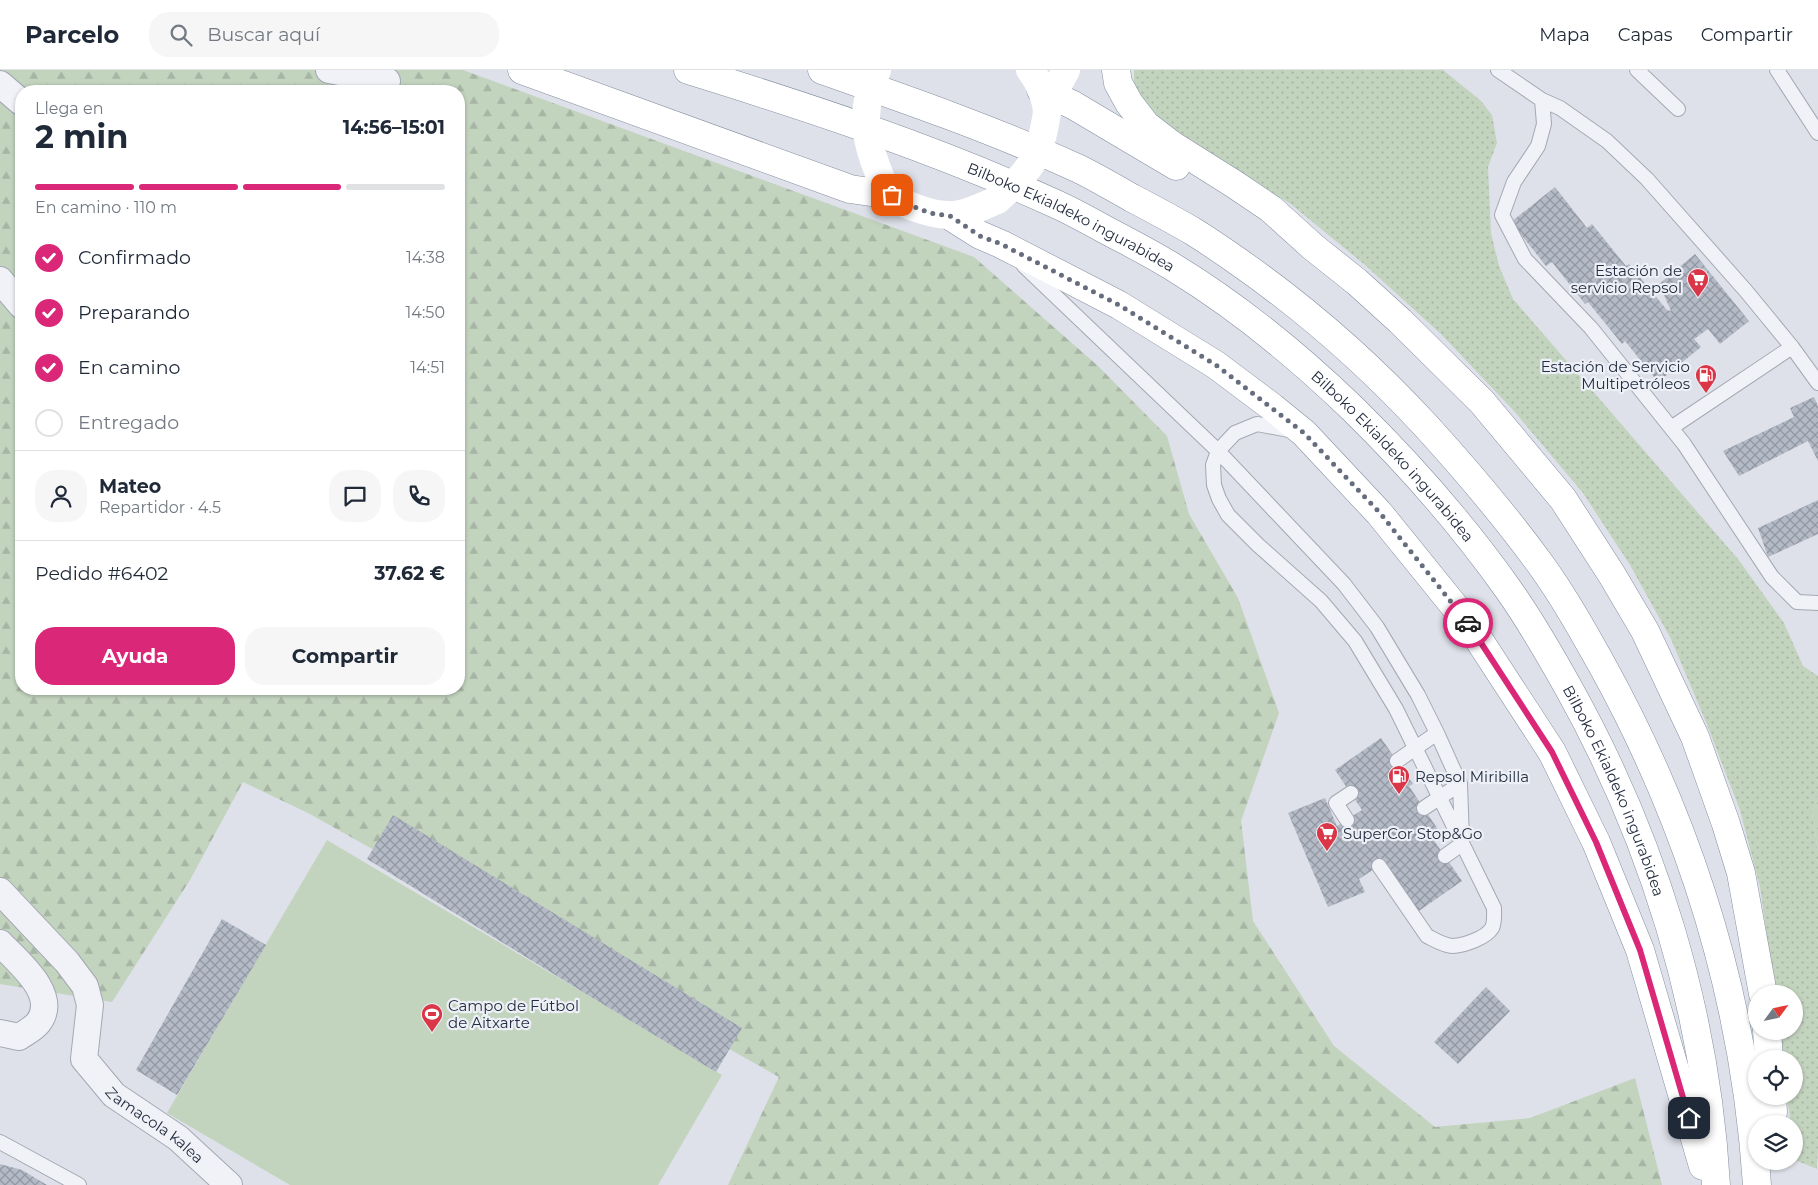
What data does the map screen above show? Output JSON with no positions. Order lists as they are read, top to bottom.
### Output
{
  "streets": {
    "main road": ["Bilboko Ekialdeko ingurabidea"],
    "street": ["Zamacola kalea"]
  },
  "places": {
    "supermarket": ["Estación de servicio Repsol", "SuperCor Stop&Go"],
    "fuel station": ["Estación de Servicio Multipetróleos", "Repsol Miribilla"],
    "sports": ["Campo de Fútbol de Aitxarte"]
  },
  "north": "top right",
  "page": {
    "header": "Parcelo",
    "search": "Buscar aquí",
    "nav": ["Mapa", "Capas", "Compartir"],
    "heading": ["2 min", "Llega en", "14:56–15:01"],
    "panel": [
      "Mateo",
      "Repartidor · 4.5",
      "Pedido #6402",
      "37.62 €"
    ],
    "bar": "En camino · 110 m",
    "list": [
      ["Confirmado", "14:38"],
      ["Preparando", "14:50"],
      ["En camino", "14:51"],
      "Entregado"
    ],
    "buttons": ["Ayuda", "Compartir"]
  }
}
